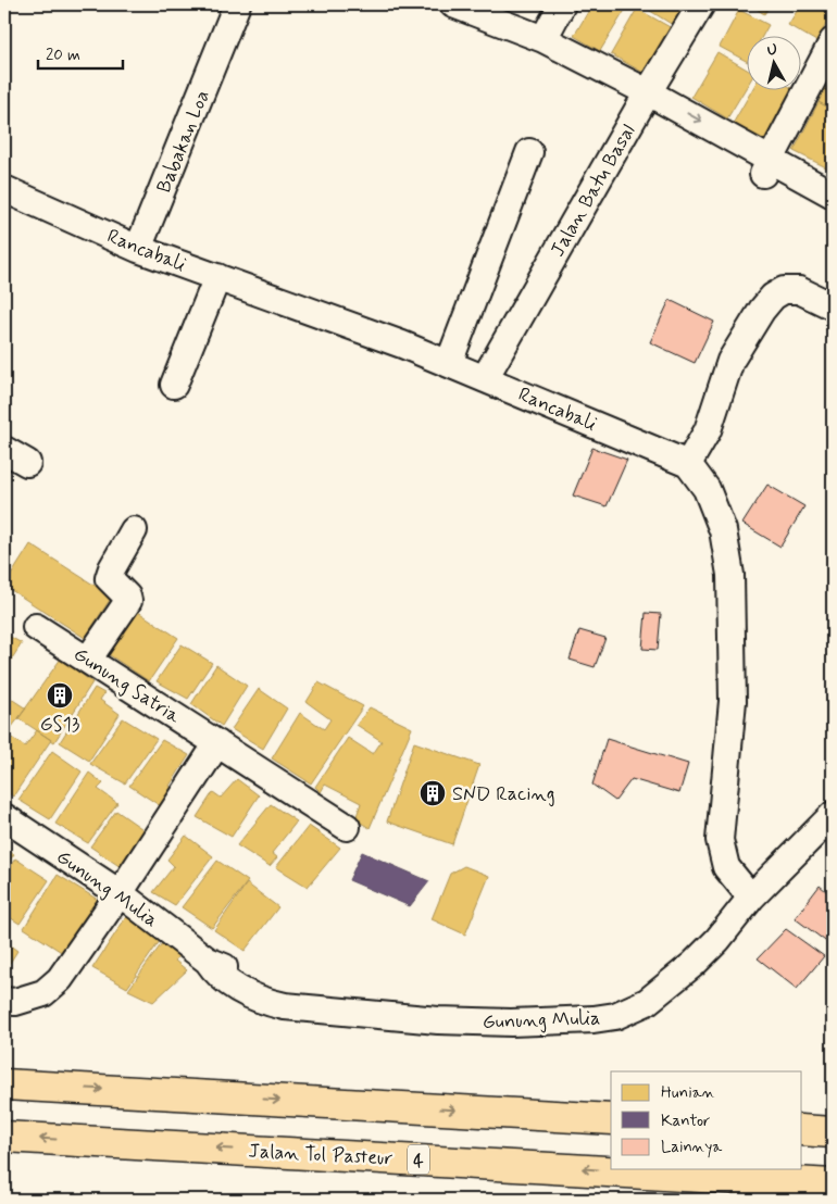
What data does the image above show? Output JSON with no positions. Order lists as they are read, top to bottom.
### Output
{
  "streets": {
    "highway": ["Jalan Tol Pasteur", "4"],
    "street": [
      "Babakan Loa",
      "Jalan Batu Basal",
      "Rancabali",
      "Gunung Satria",
      "Gunung Mulia"
    ]
  },
  "crossings": [
    ["Babakan Loa", "Rancabali"],
    ["Jalan Batu Basal", "Rancabali"]
  ],
  "places": {
    "building": ["GS13", "SND Racing"]
  },
  "legend": ["Hunian", "Kantor", "Lainnya"],
  "scale_bar": "20 m",
  "north": "top"
}
